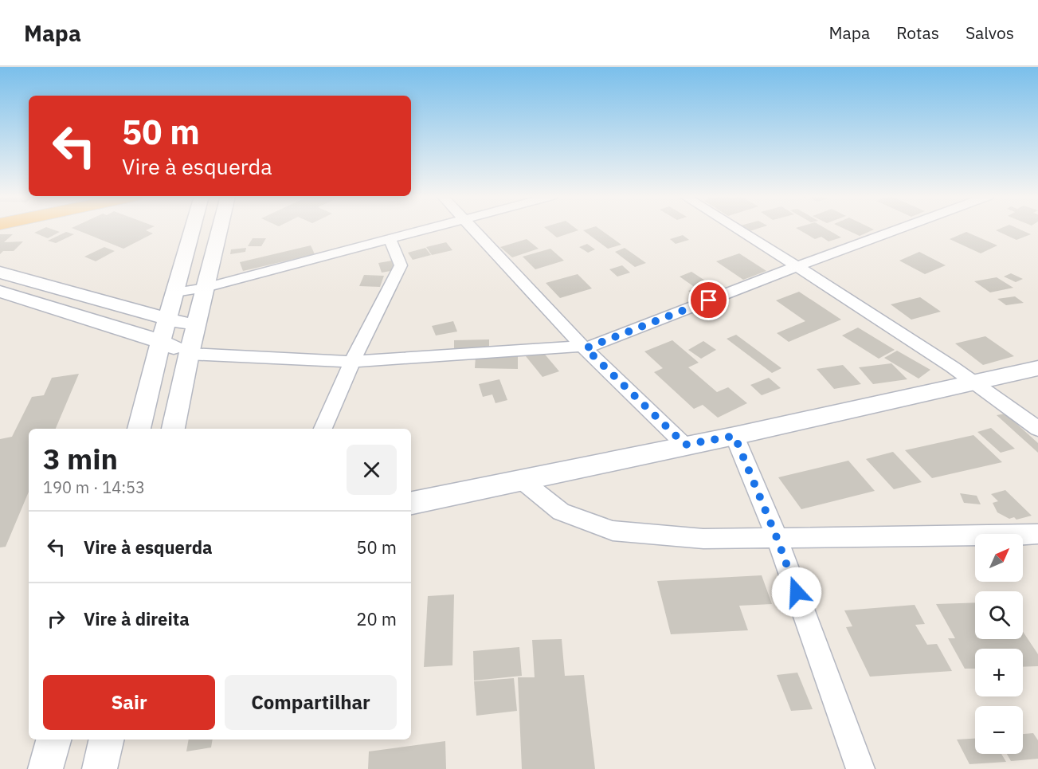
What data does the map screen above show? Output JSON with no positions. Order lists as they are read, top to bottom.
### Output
{
  "north": "top right",
  "page": {
    "header": "Mapa",
    "nav": ["Mapa", "Rotas", "Salvos"],
    "turn": ["50 m", "Vire à esquerda"],
    "heading": ["3 min", "190 m · 14:53"],
    "list": [
      {
        "name": "Vire à esquerda",
        "value": "50 m"
      },
      {
        "name": "Vire à direita",
        "value": "20 m"
      }
    ],
    "map_buttons": ["+", "−"],
    "buttons": ["Sair", "Compartilhar"]
  }
}
